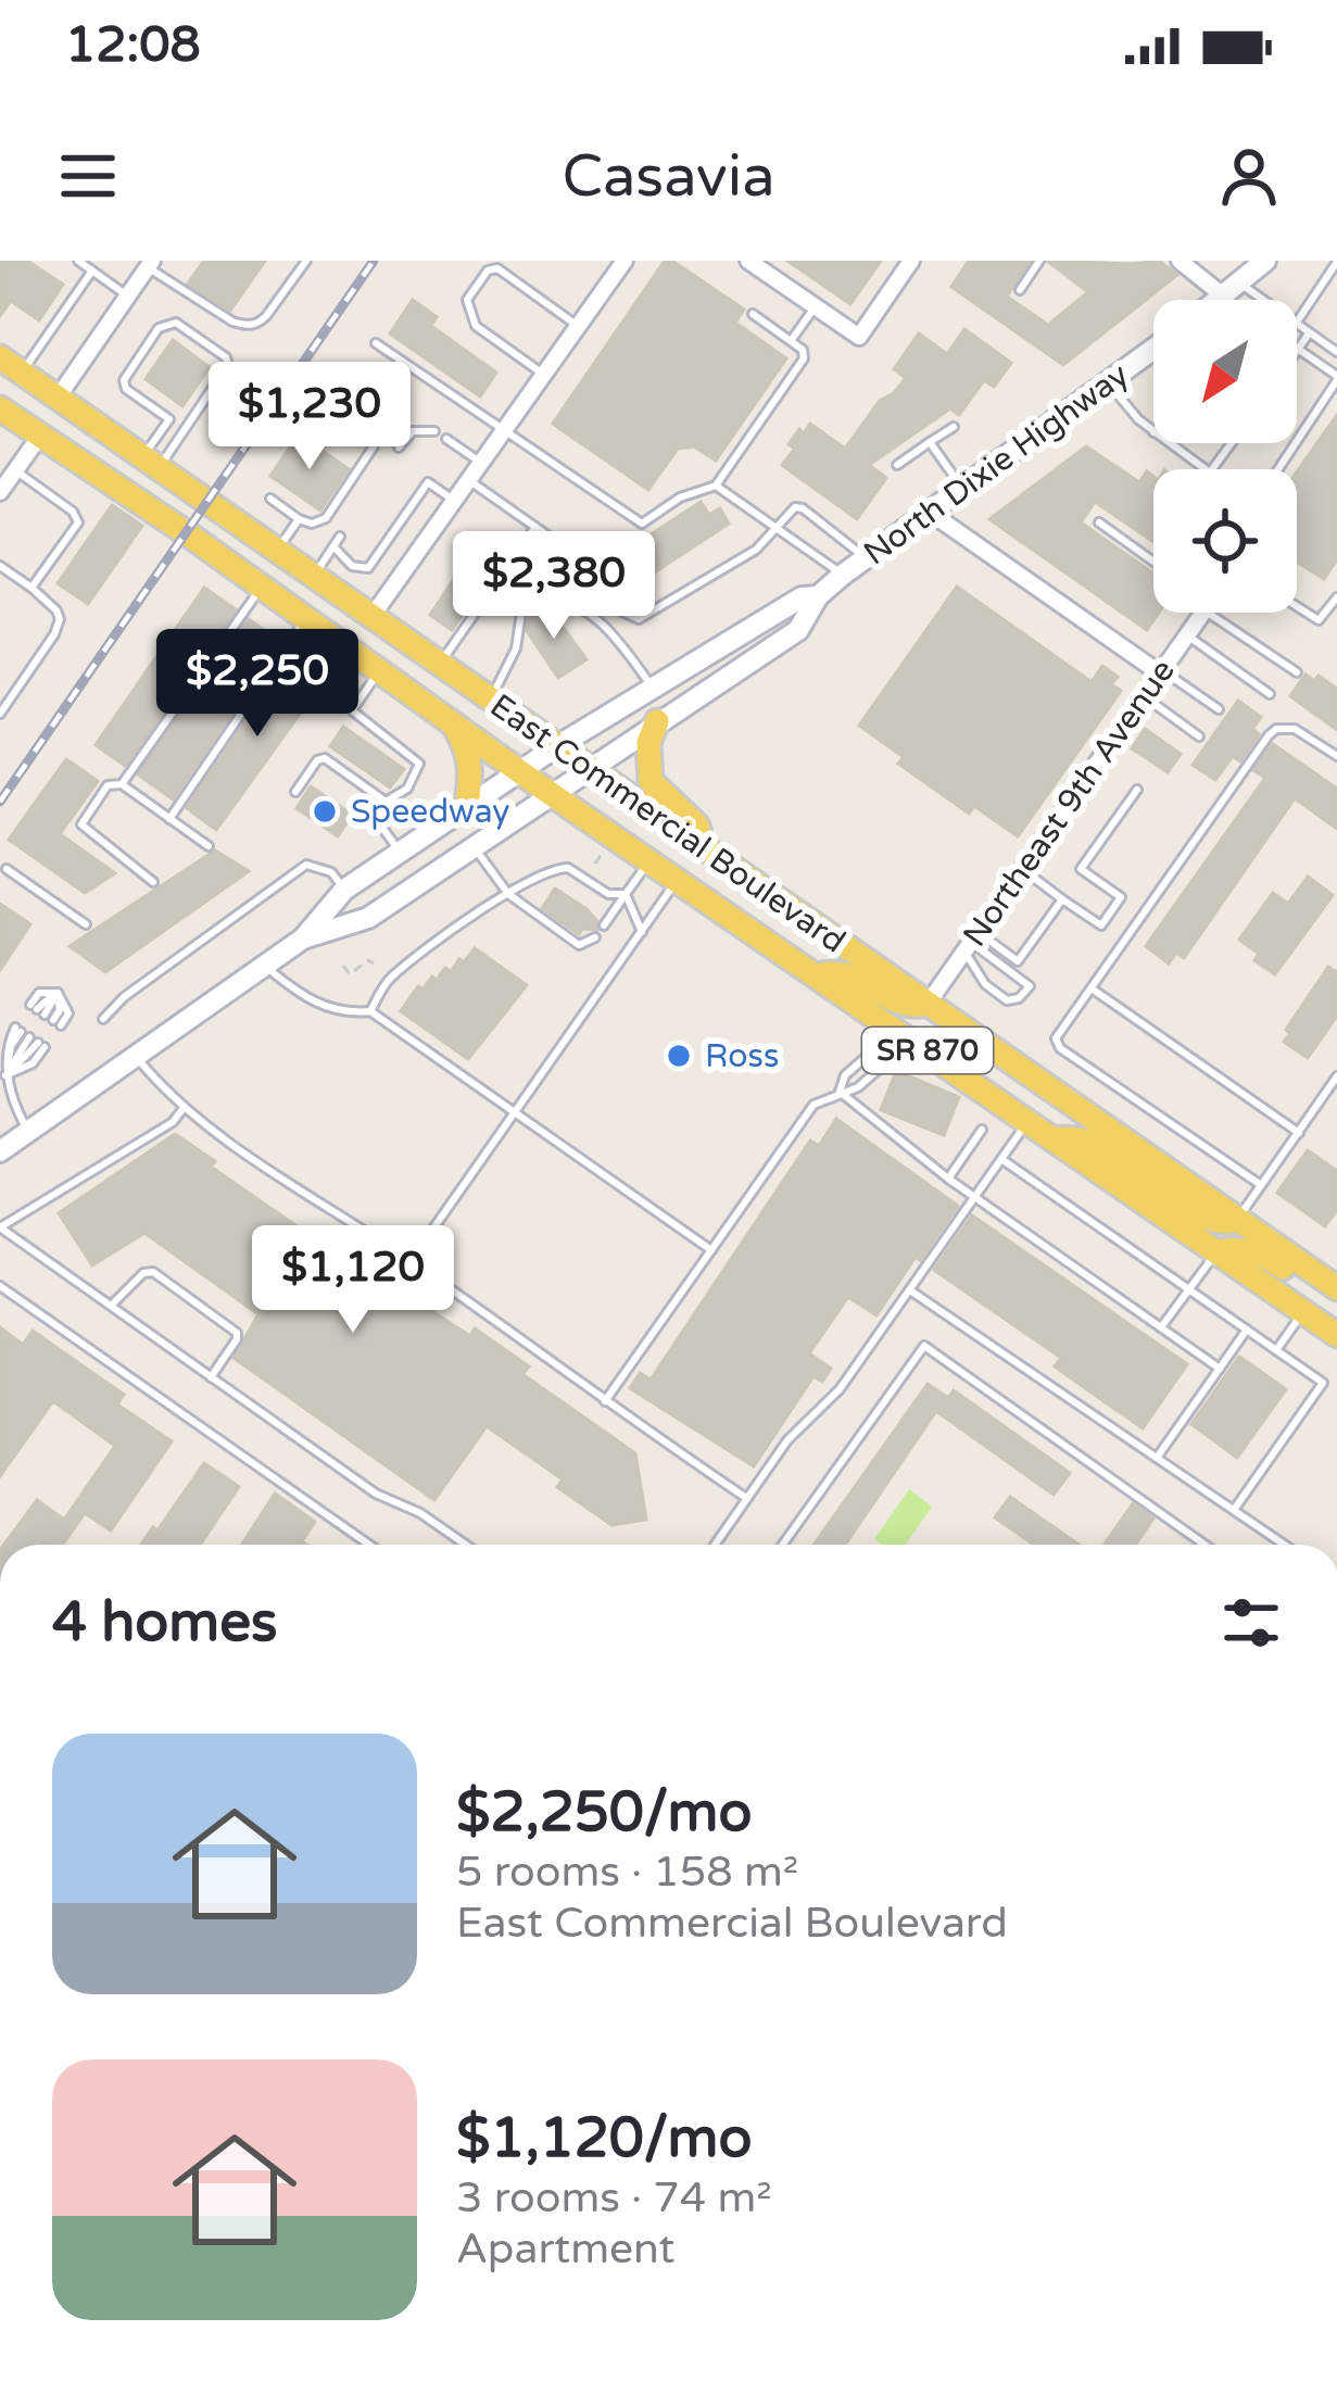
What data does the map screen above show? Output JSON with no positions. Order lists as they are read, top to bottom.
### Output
{
  "streets": {
    "main road": ["North Dixie Highway", "East Commercial Boulevard", "SR 870"],
    "street": ["Northeast 9th Avenue"]
  },
  "crossings": [
    ["North Dixie Highway", "East Commercial Boulevard"],
    ["Northeast 9th Avenue", "East Commercial Boulevard"]
  ],
  "places": ["Speedway", "Ross"],
  "north": "bottom left",
  "page": {
    "status": "12:08",
    "header": "Casavia",
    "price": [
      "$1,230",
      "$2,380",
      "$2,250",
      "$1,120"
    ],
    "heading": "4 homes",
    "list": [
      {
        "name": "$2,250/mo",
        "note": "5 rooms · 158 m² · East Commercial Boulevard"
      },
      {
        "name": "$1,120/mo",
        "note": "3 rooms · 74 m² · Apartment"
      }
    ]
  }
}
